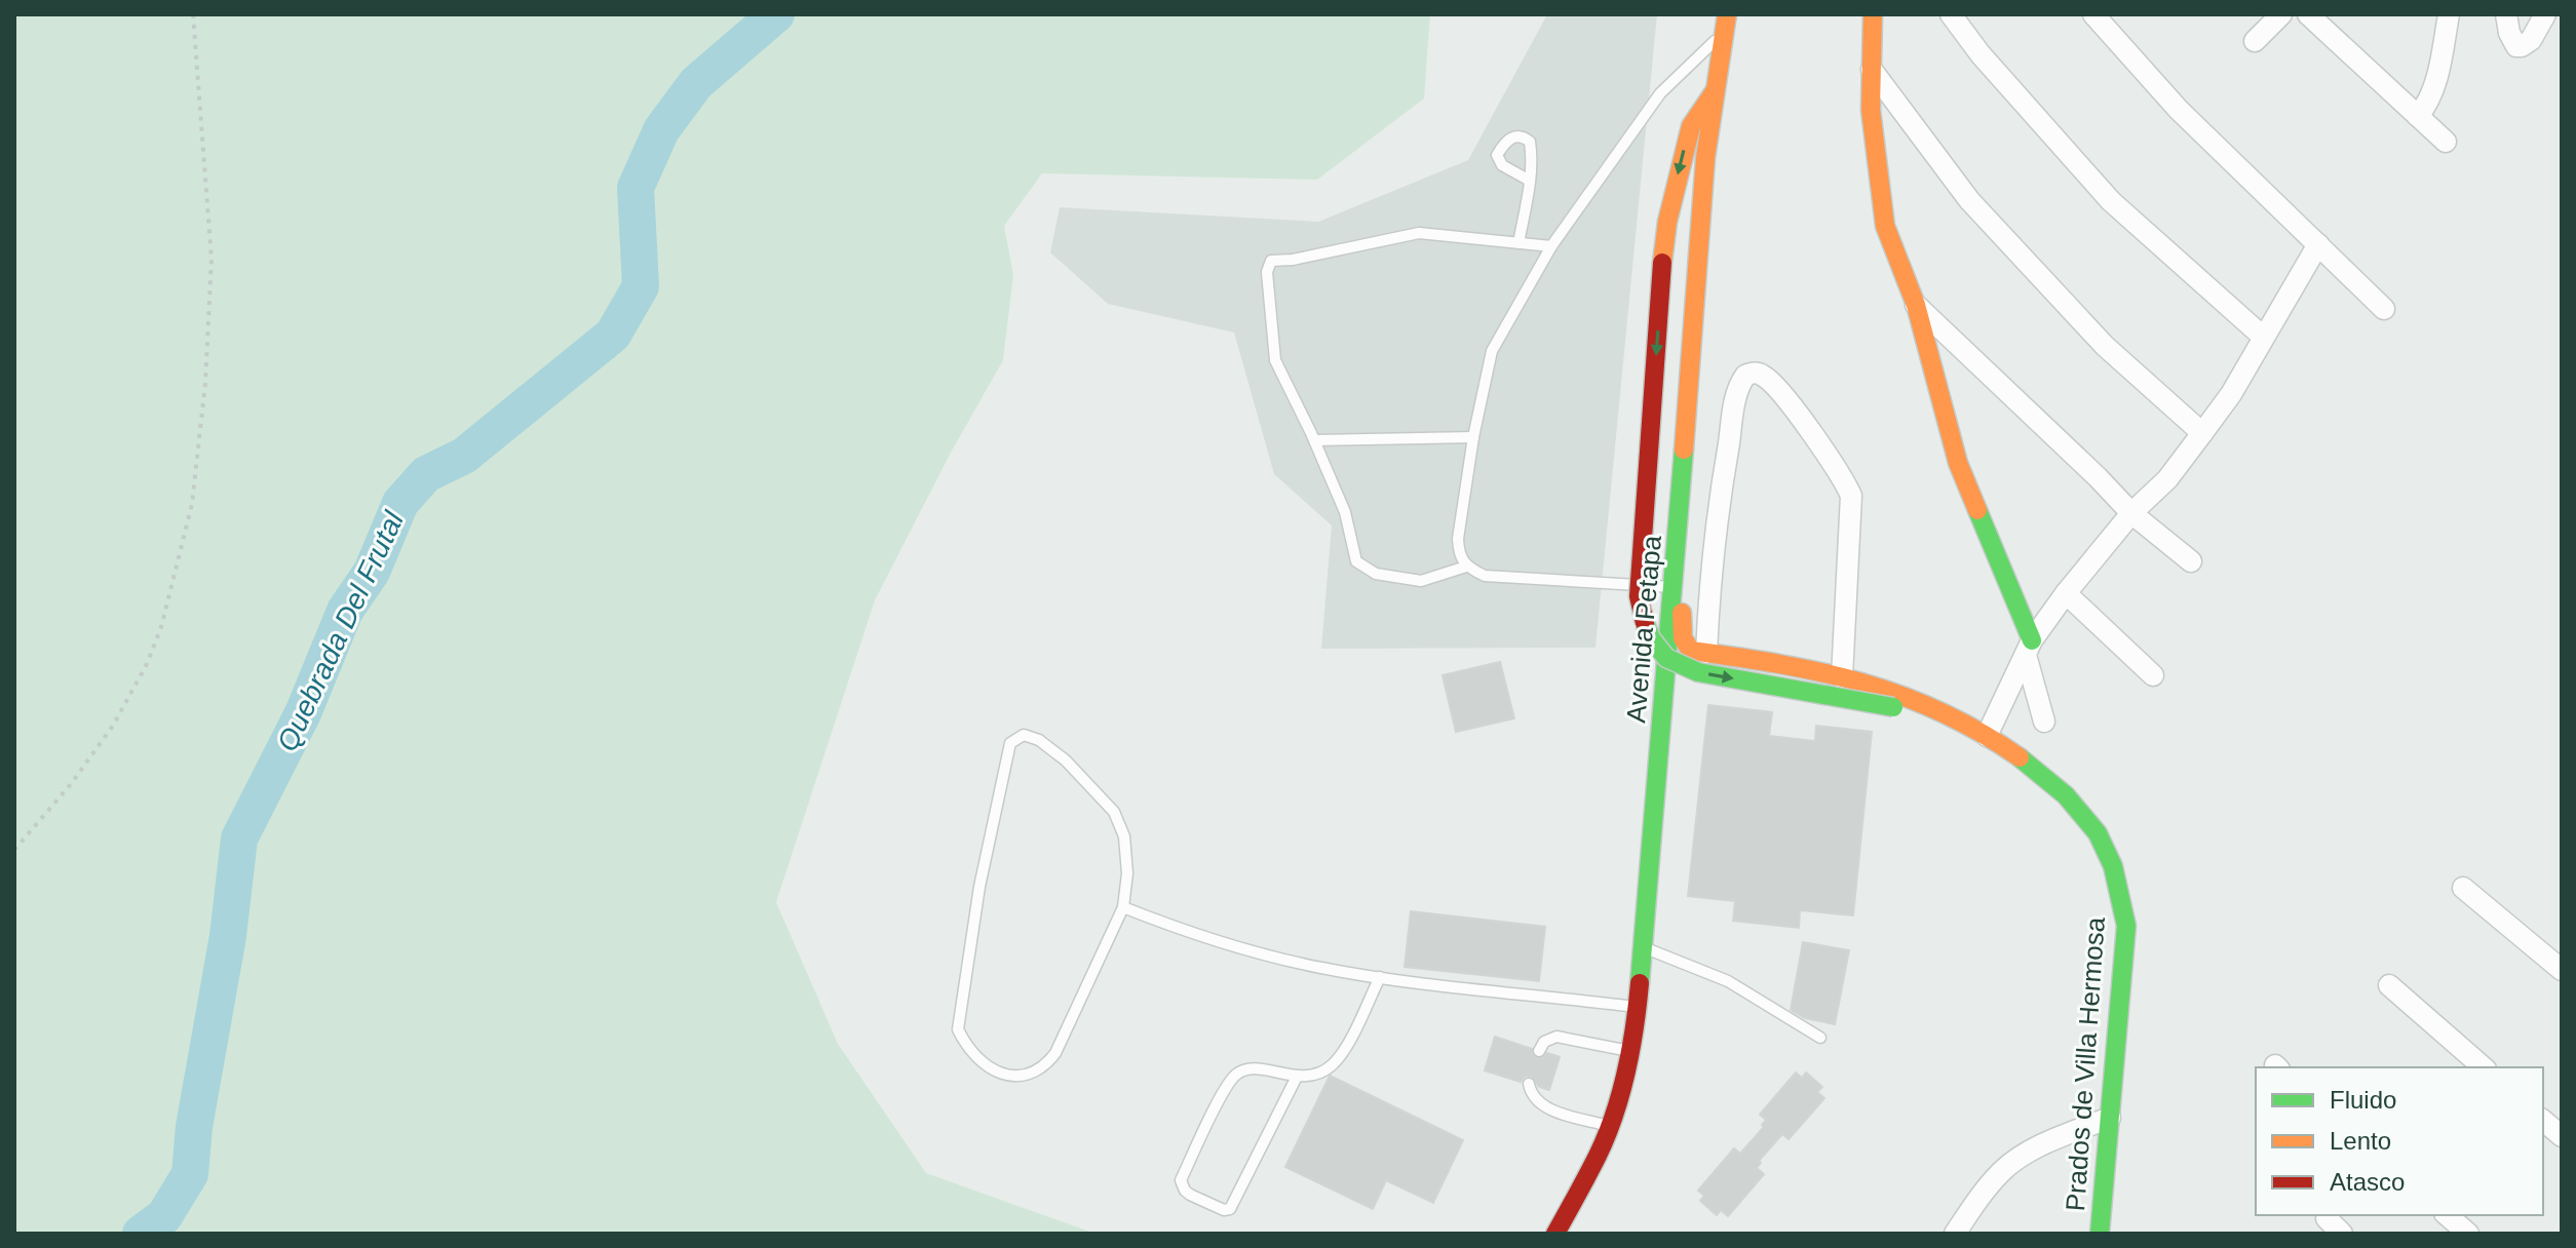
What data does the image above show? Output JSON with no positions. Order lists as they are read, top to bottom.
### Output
{
  "streets": {
    "main road": ["Avenida Petapa", "Prados de Villa Hermosa"]
  },
  "water": ["Quebrada Del Frutal"],
  "legend": ["Fluido", "Lento", "Atasco"]
}
